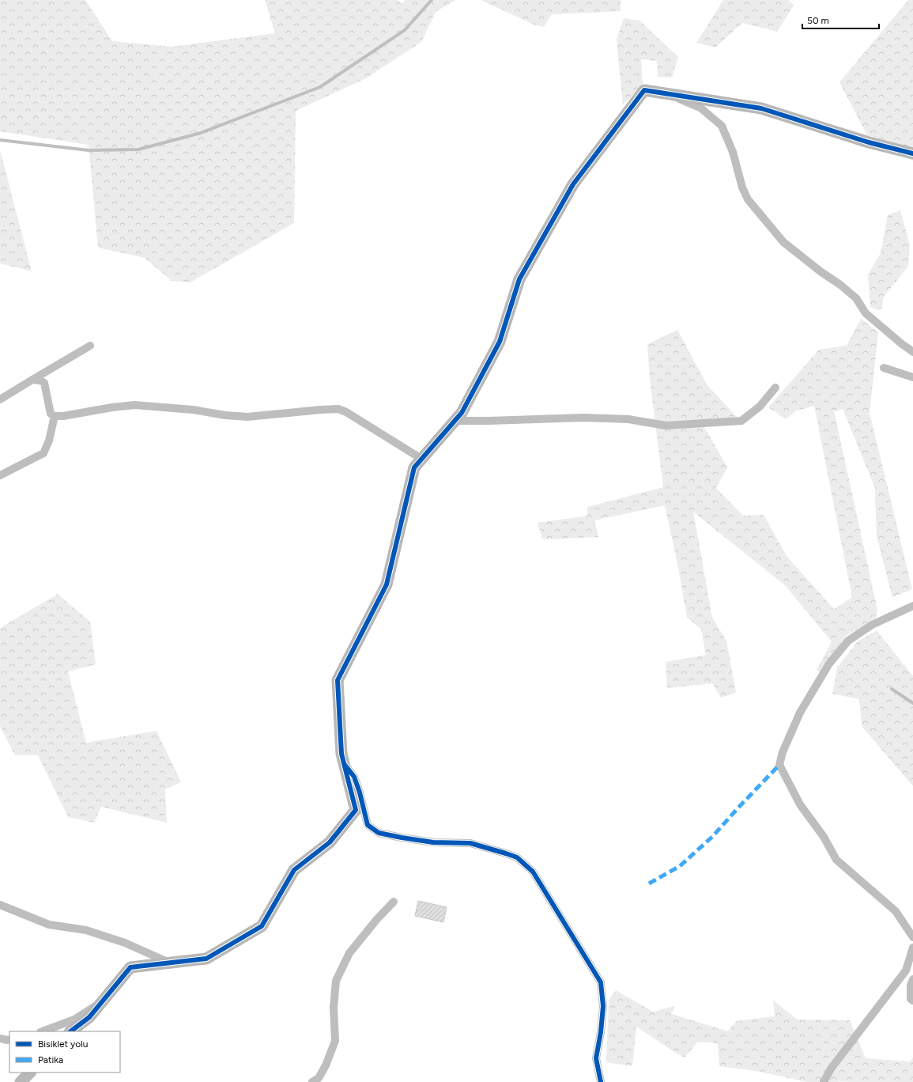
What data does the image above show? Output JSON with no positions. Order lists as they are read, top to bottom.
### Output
{
  "legend": ["Bisiklet yolu", "Patika"],
  "scale_bar": "50 m"
}
